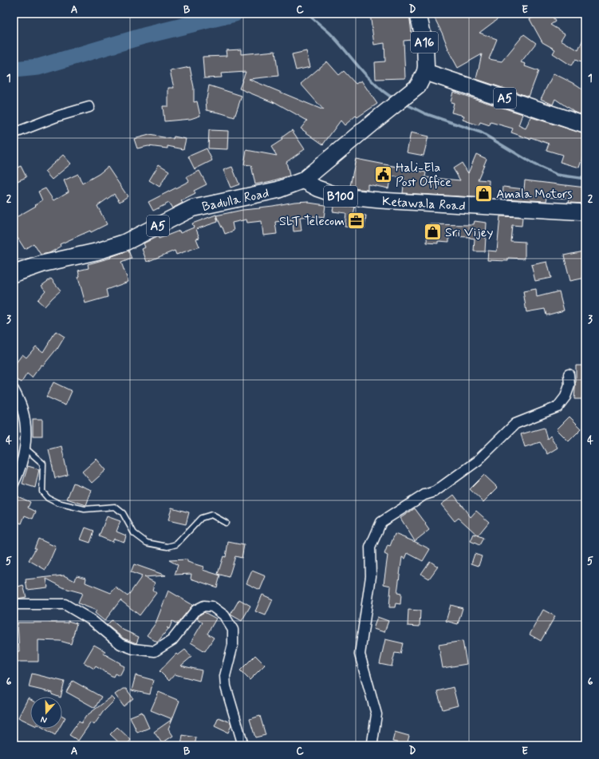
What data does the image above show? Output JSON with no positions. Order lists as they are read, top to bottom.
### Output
{
  "streets": {
    "highway": ["A16", "A5", "Badulla Road"],
    "main road": ["B100", "Ketawala Road"]
  },
  "crossings": [
    ["A16", "A5"],
    ["A16", "Badulla Road"],
    ["A5", "Badulla Road"],
    ["Badulla Road", "Ketawala Road"]
  ],
  "places": {
    "public building": ["Hali-Ela Post Office"],
    "shop": ["Amala Motors", "Sri Vijey"],
    "office": ["SLT Telecom"]
  },
  "north": "bottom",
  "grid": {
    "columns": [
      "A",
      "B",
      "C",
      "D",
      "E"
    ],
    "rows": [
      "1",
      "2",
      "3",
      "4",
      "5",
      "6"
    ]
  }
}
